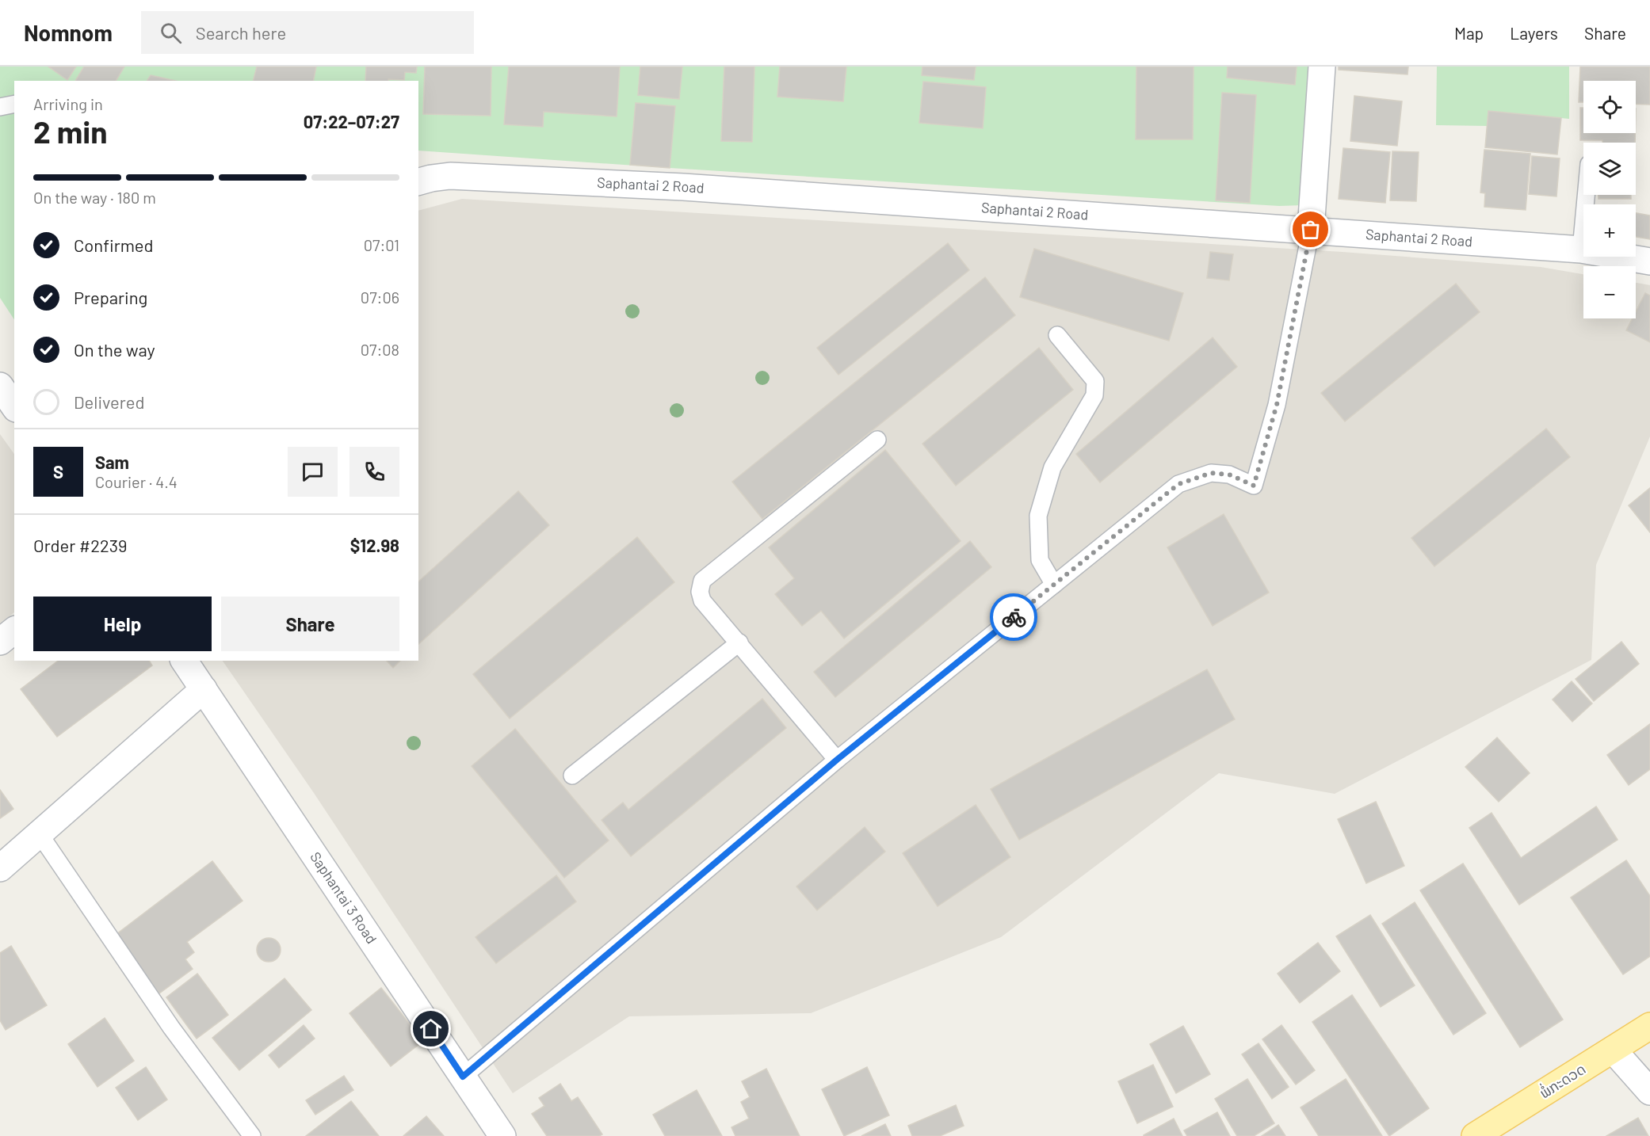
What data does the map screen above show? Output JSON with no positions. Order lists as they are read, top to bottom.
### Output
{
  "streets": {
    "main road": ["ພໍ່ກະດວດ"],
    "street": ["Saphantai 2 Road", "Saphantai 3 Road"]
  },
  "page": {
    "header": "Nomnom",
    "search": "Search here",
    "nav": ["Map", "Layers", "Share"],
    "map_buttons": ["+", "−"],
    "heading": ["2 min", "Arriving in", "07:22–07:27"],
    "panel": [
      "Sam",
      "Courier · 4.4",
      "Order #2239",
      "$12.98"
    ],
    "bar": "On the way · 180 m",
    "list": [
      ["Confirmed", "07:01"],
      ["Preparing", "07:06"],
      ["On the way", "07:08"],
      "Delivered"
    ],
    "round": "S",
    "buttons": ["Help", "Share"]
  }
}
